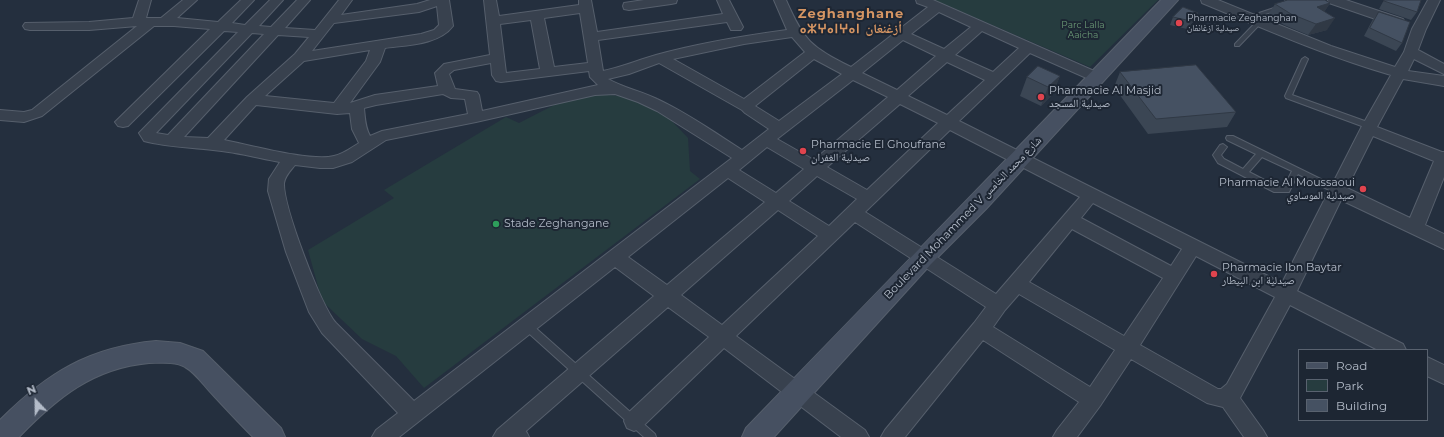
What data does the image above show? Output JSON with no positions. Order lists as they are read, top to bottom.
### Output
{
  "streets": {
    "main road": ["Boulevard Mohammed V شارع محمد الخامس"]
  },
  "districts": ["Zeghanghane ⴰⵣⵖⴰⵏⵖⴰⵏ أزغنغان"],
  "parks": ["Parc Lalla Aaicha"],
  "places": [
    "Pharmacie Zeghanghan صيدلية ازغانغان",
    "Pharmacie Al Masjid صيدلية المسجد",
    "Pharmacie El Ghoufrane صيدلية الغفران",
    "Pharmacie Al Moussaoui صيدلية الموساوي",
    "Stade Zeghangane",
    "Pharmacie Ibn Baytar صيدلية ابن البيطار"
  ],
  "legend": ["Road", "Park", "Building"],
  "north": "top"
}
